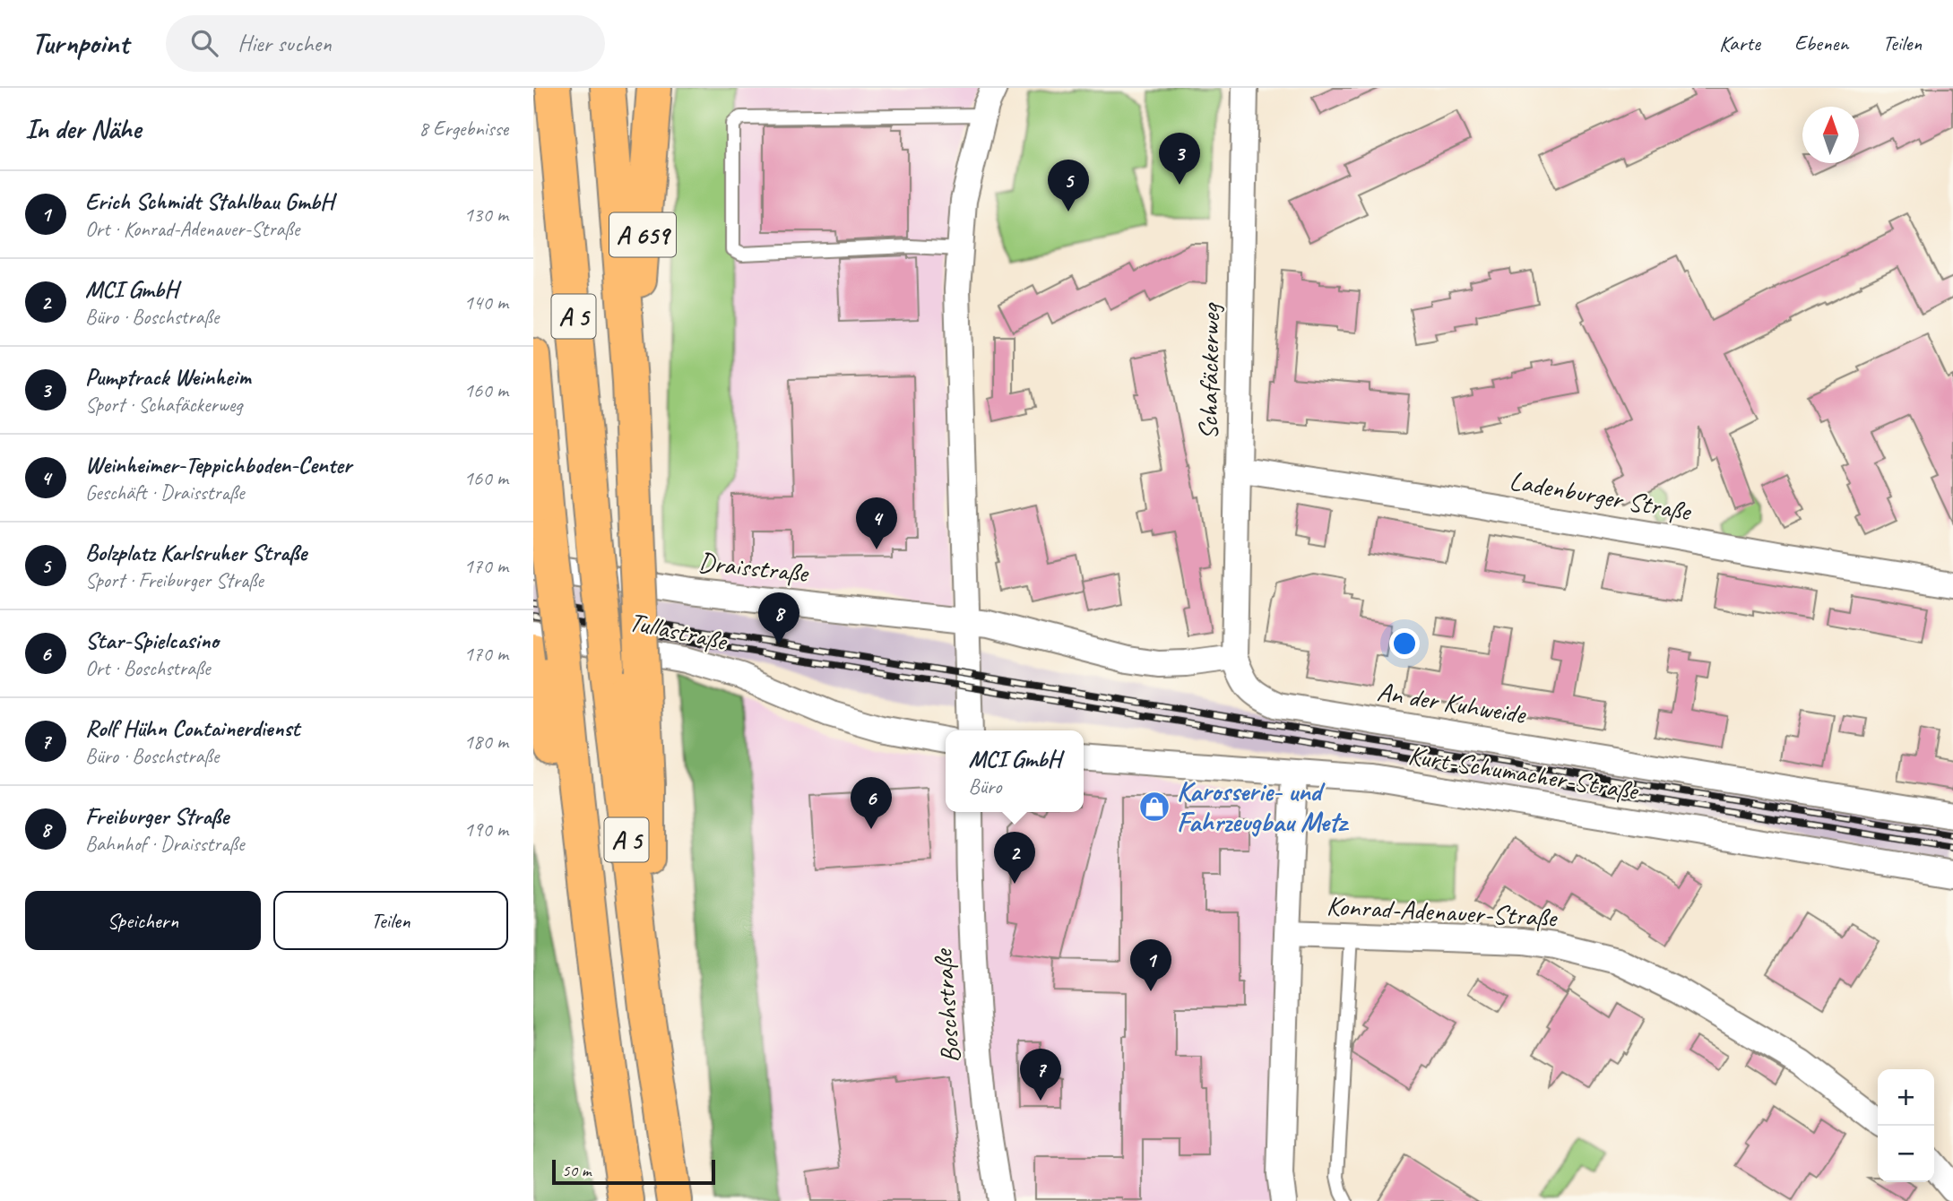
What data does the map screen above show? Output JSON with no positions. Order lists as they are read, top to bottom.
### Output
{
  "streets": {
    "highway": ["A 659", "A 5"],
    "street": [
      "Schafäckerweg",
      "Ladenburger Straße",
      "Draisstraße",
      "Tullastraße",
      "An der Kuhweide",
      "Kurt-Schumacher-Straße",
      "Konrad-Adenauer-Straße",
      "Boschstraße"
    ]
  },
  "crossings": [
    ["A 5", "Draisstraße"],
    ["Schafäckerweg", "Ladenburger Straße"],
    ["Schafäckerweg", "An der Kuhweide"],
    ["Kurt-Schumacher-Straße", "Konrad-Adenauer-Straße"]
  ],
  "places": {
    "shop": ["Karosserie- und Fahrzeugbau Metz"]
  },
  "scale_bar": "50 m",
  "north": "top",
  "page": {
    "header": "Turnpoint",
    "search": "Hier suchen",
    "nav": ["Karte", "Ebenen", "Teilen"],
    "heading": ["In der Nähe", "8 Ergebnisse"],
    "pins": [
      "3",
      "5",
      "4",
      "8",
      "6",
      "2",
      "1",
      "7"
    ],
    "list": [
      {
        "mark": "1",
        "name": "Erich Schmidt Stahlbau GmbH",
        "note": "Ort · Konrad-Adenauer-Straße",
        "value": "130 m"
      },
      {
        "mark": "2",
        "name": "MCI GmbH",
        "note": "Büro · Boschstraße",
        "value": "140 m"
      },
      {
        "mark": "3",
        "name": "Pumptrack Weinheim",
        "note": "Sport · Schafäckerweg",
        "value": "160 m"
      },
      {
        "mark": "4",
        "name": "Weinheimer-Teppichboden-Center",
        "note": "Geschäft · Draisstraße",
        "value": "160 m"
      },
      {
        "mark": "5",
        "name": "Bolzplatz Karlsruher Straße",
        "note": "Sport · Freiburger Straße",
        "value": "170 m"
      },
      {
        "mark": "6",
        "name": "Star-Spielcasino",
        "note": "Ort · Boschstraße",
        "value": "170 m"
      },
      {
        "mark": "7",
        "name": "Rolf Hühn Containerdienst",
        "note": "Büro · Boschstraße",
        "value": "180 m"
      },
      {
        "mark": "8",
        "name": "Freiburger Straße",
        "note": "Bahnhof · Draisstraße",
        "value": "190 m"
      }
    ],
    "popup": ["MCI GmbH", "Büro"],
    "buttons": ["Speichern", "Teilen"],
    "map_buttons": ["+", "−"],
    "scale": "50 m"
  }
}
